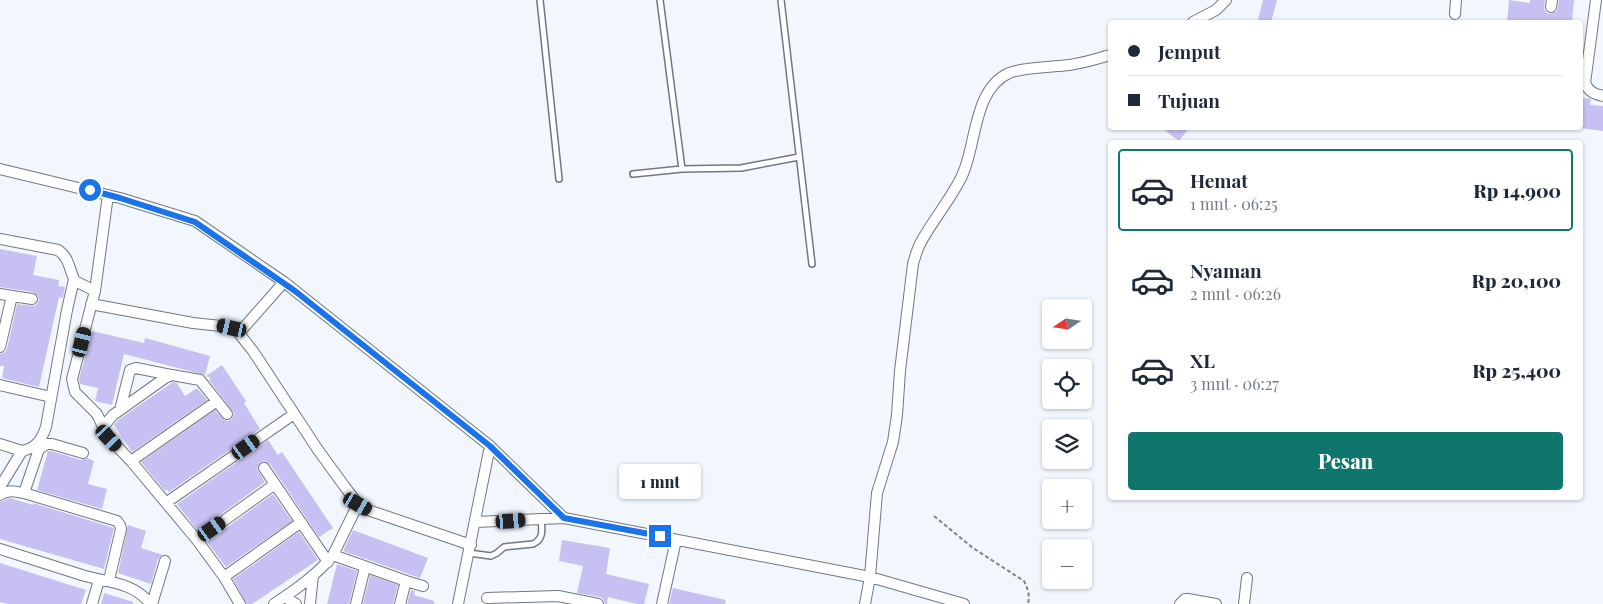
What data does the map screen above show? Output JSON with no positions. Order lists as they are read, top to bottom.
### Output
{
  "north": "left",
  "page": {
    "banner": ["Jemput", "Tujuan"],
    "list": [
      {
        "name": "Hemat",
        "note": "1 mnt · 06:25",
        "value": "Rp 14,900"
      },
      {
        "name": "Nyaman",
        "note": "2 mnt · 06:26",
        "value": "Rp 20,100"
      },
      {
        "name": "XL",
        "note": "3 mnt · 06:27",
        "value": "Rp 25,400"
      }
    ],
    "map_buttons": ["+", "−"],
    "buttons": "Pesan",
    "bubble": "1 mnt"
  }
}
